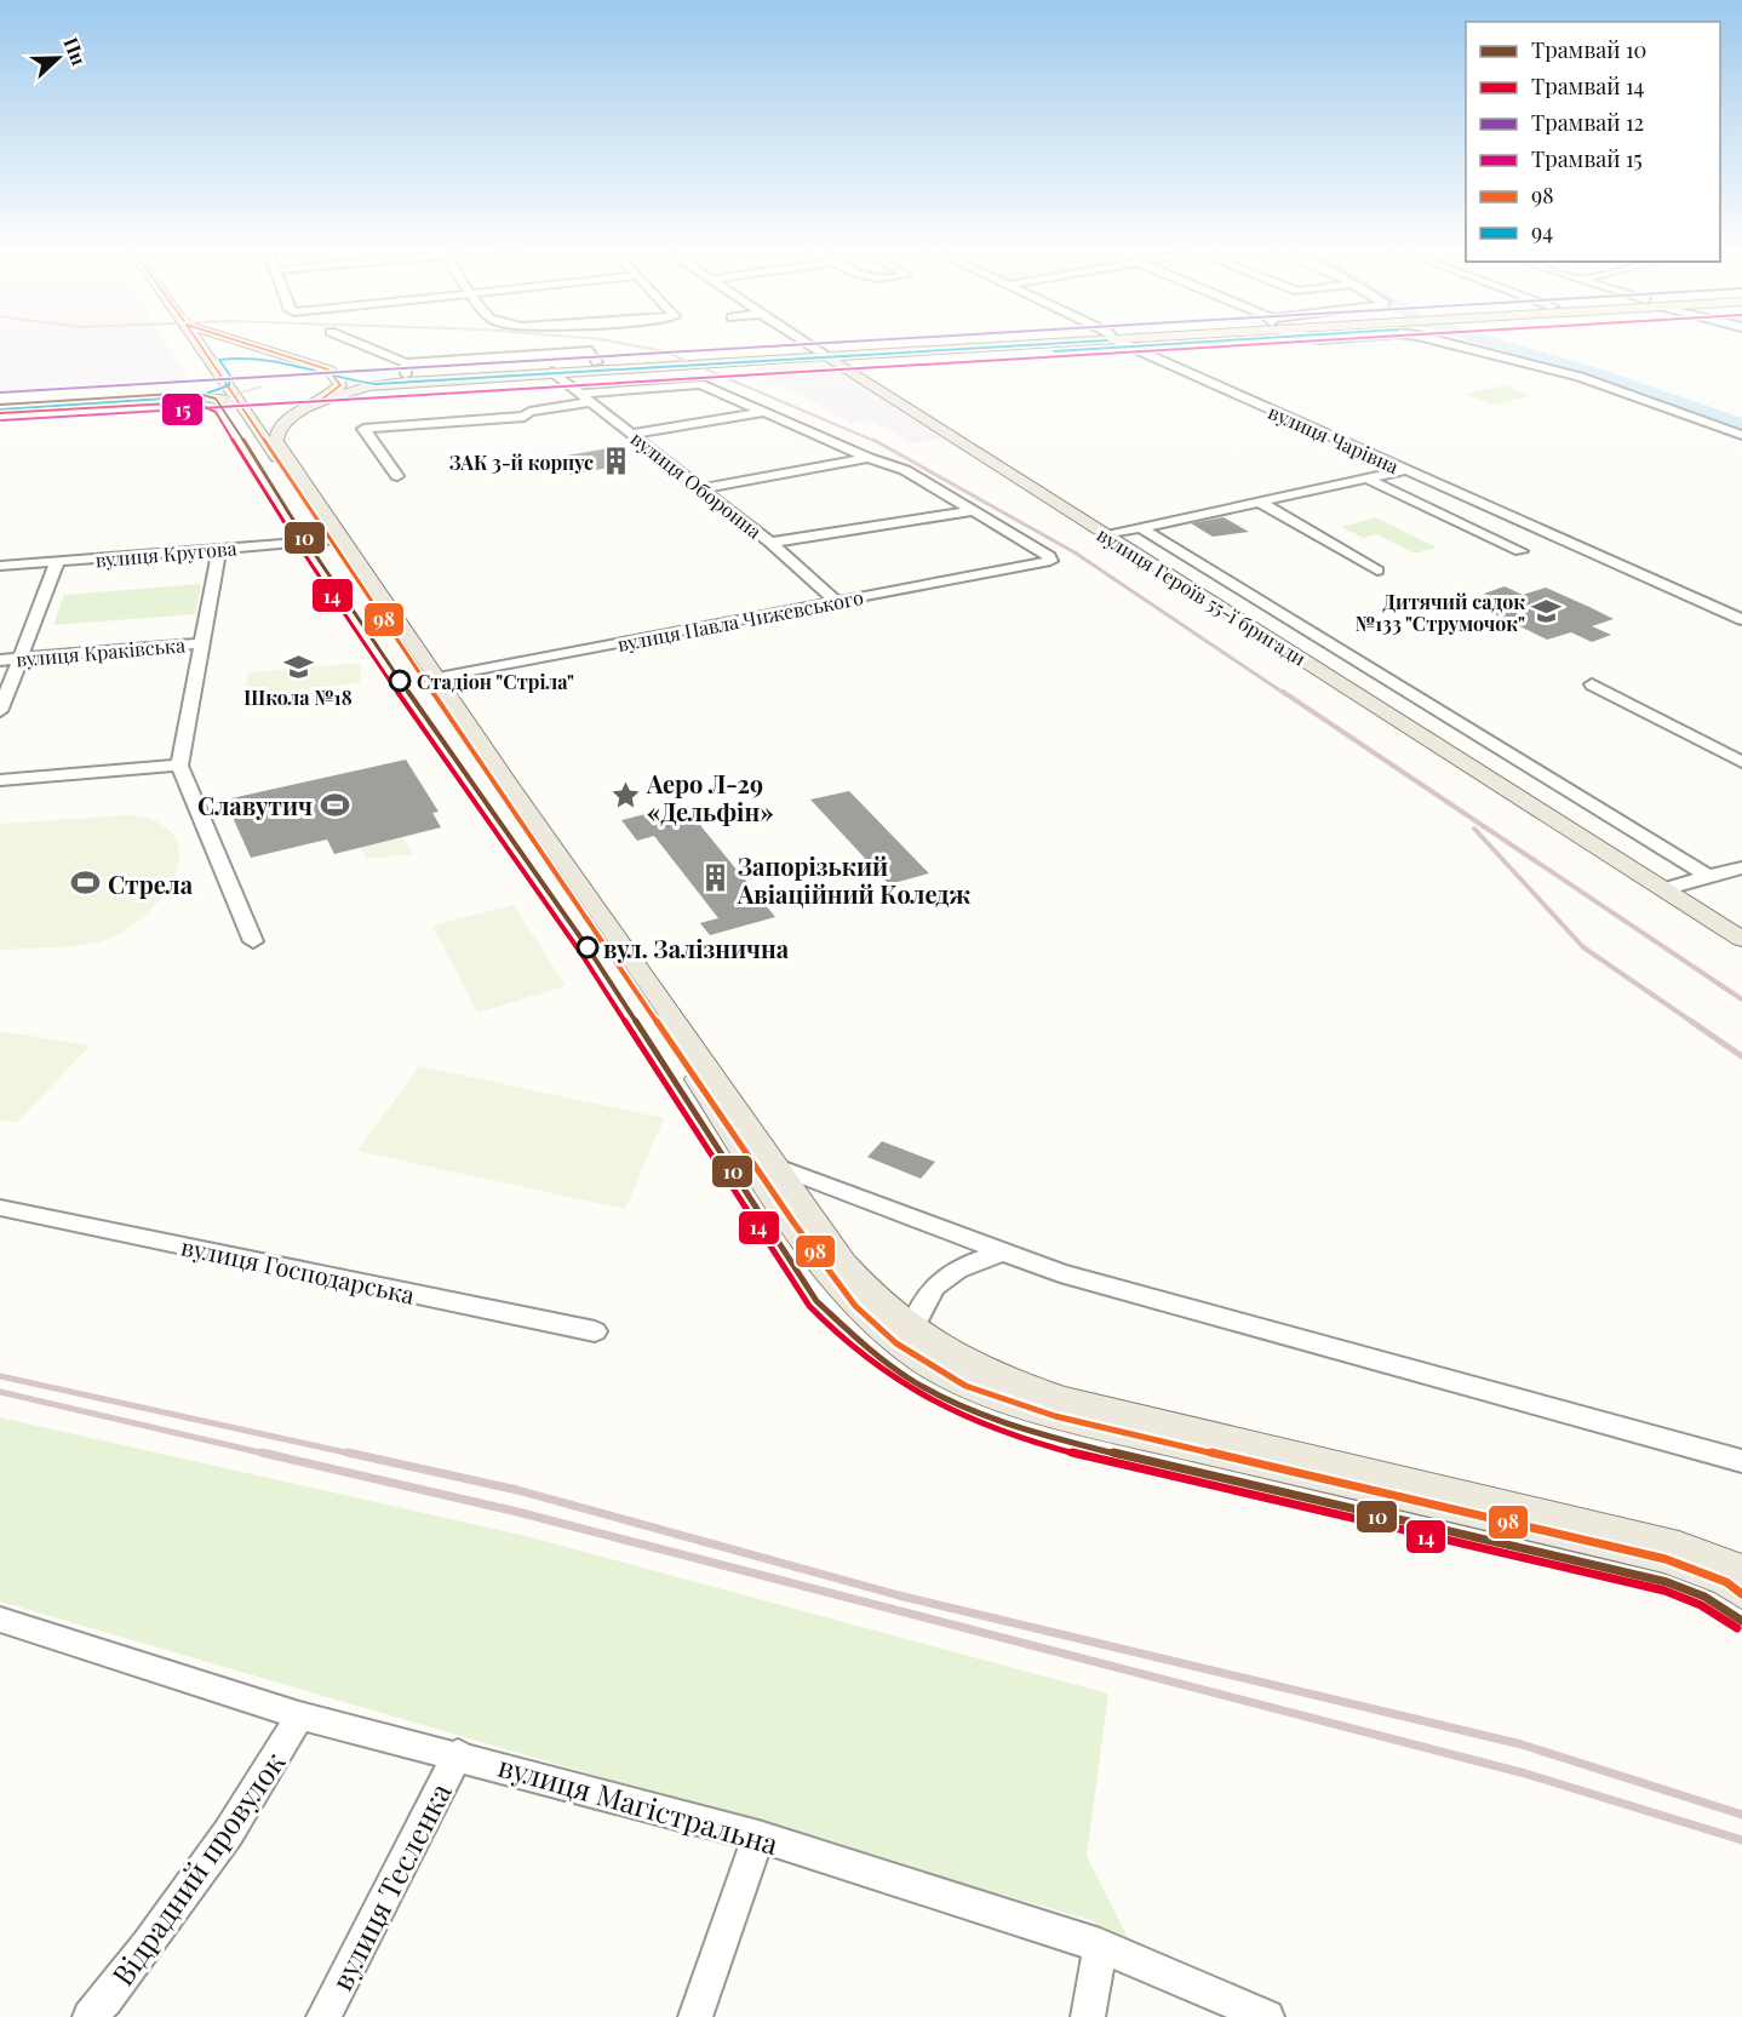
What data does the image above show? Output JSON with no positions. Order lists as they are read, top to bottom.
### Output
{
  "streets": {
    "main road": ["вулиця Героїв 55-ї бригади"],
    "street": [
      "вулиця Чарівна",
      "вулиця Оборонна",
      "вулиця Кругова",
      "вулиця Павла Чижевського",
      "вулиця Краківська",
      "вулиця Господарська",
      "вулиця Магістральна",
      "Відрадний провулок",
      "вулиця Тесленка"
    ]
  },
  "crossings": [
    ["вулиця Оборонна", "вулиця Павла Чижевського"],
    ["вулиця Кругова", "вулиця Краківська"],
    ["вулиця Магістральна", "Відрадний провулок"],
    ["вулиця Магістральна", "вулиця Тесленка"]
  ],
  "places": {
    "building": ["ЗАК 3-й корпус", "Запорізький Авіаційний Коледж"],
    "school or university": ["Дитячий садок №133 \"Струмочок\"", "Школа №18"],
    "other": ["Стадіон \"Стріла\"", "вул. Залізнична"],
    "place": ["Аеро Л-29 «Дельфін»"],
    "sports": ["Славутич", "Стрела"]
  },
  "lines": [
    "tram line 12",
    "tram line 15",
    "transit line 98",
    "transit line 94",
    "tram line 10",
    "tram line 14"
  ],
  "legend": [
    "Трамвай 10",
    "Трамвай 14",
    "Трамвай 12",
    "Трамвай 15",
    "98",
    "94"
  ],
  "north": "right"
}
